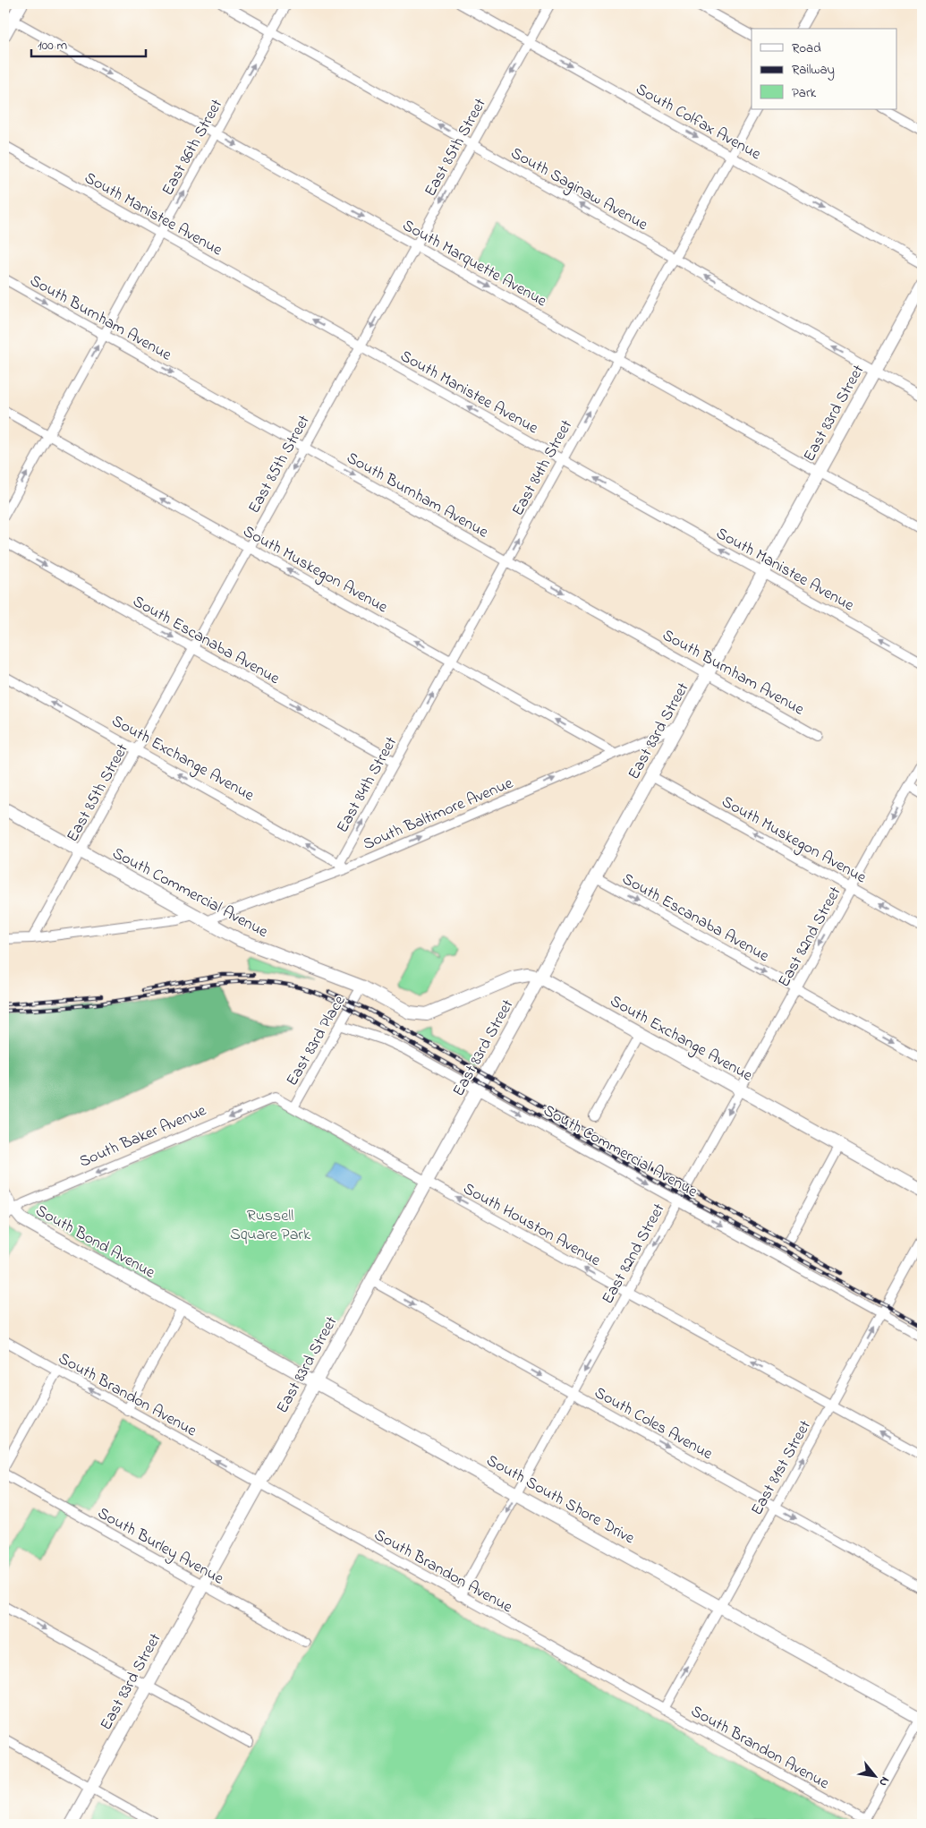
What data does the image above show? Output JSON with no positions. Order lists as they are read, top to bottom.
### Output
{
  "streets": {
    "street": [
      "South Colfax Avenue",
      "East 86th Street",
      "East 85th Street",
      "South Saginaw Avenue",
      "South Manistee Avenue",
      "South Marquette Avenue",
      "South Burnham Avenue",
      "East 83rd Street",
      "East 84th Street",
      "South Muskegon Avenue",
      "South Escanaba Avenue",
      "South Exchange Avenue",
      "South Baltimore Avenue",
      "South Commercial Avenue",
      "East 82nd Street",
      "East 83rd Place",
      "South Baker Avenue",
      "South Houston Avenue",
      "South Bond Avenue",
      "South Brandon Avenue",
      "South Coles Avenue",
      "East 81st Street",
      "South South Shore Drive",
      "South Burley Avenue"
    ]
  },
  "crossings": [
    ["South Colfax Avenue", "East 85th Street"],
    ["South Colfax Avenue", "East 84th Street"],
    ["East 86th Street", "South Saginaw Avenue"],
    ["East 86th Street", "South Manistee Avenue"],
    ["East 86th Street", "South Marquette Avenue"],
    ["East 86th Street", "South Burnham Avenue"],
    ["East 86th Street", "South Muskegon Avenue"],
    ["East 85th Street", "South Saginaw Avenue"],
    ["East 85th Street", "South Manistee Avenue"],
    ["East 85th Street", "South Marquette Avenue"],
    ["East 85th Street", "South Burnham Avenue"],
    ["East 85th Street", "South Muskegon Avenue"],
    ["East 85th Street", "South Escanaba Avenue"],
    ["East 85th Street", "South Exchange Avenue"],
    ["East 85th Street", "South Commercial Avenue"],
    ["South Saginaw Avenue", "East 83rd Street"],
    ["South Saginaw Avenue", "East 84th Street"],
    ["South Manistee Avenue", "East 83rd Street"],
    ["South Manistee Avenue", "East 84th Street"],
    ["South Marquette Avenue", "East 83rd Street"],
    ["South Marquette Avenue", "East 84th Street"],
    ["South Burnham Avenue", "East 83rd Street"],
    ["South Burnham Avenue", "East 84th Street"],
    ["East 83rd Street", "South Muskegon Avenue"],
    ["East 83rd Street", "South Escanaba Avenue"],
    ["East 83rd Street", "South Exchange Avenue"],
    ["East 83rd Street", "South Baltimore Avenue"],
    ["East 83rd Street", "South Commercial Avenue"],
    ["East 83rd Street", "South Houston Avenue"],
    ["East 83rd Street", "South Brandon Avenue"],
    ["East 83rd Street", "South Coles Avenue"],
    ["East 83rd Street", "South South Shore Drive"],
    ["East 83rd Street", "South Burley Avenue"],
    ["East 84th Street", "South Muskegon Avenue"],
    ["East 84th Street", "South Escanaba Avenue"],
    ["East 84th Street", "South Exchange Avenue"],
    ["East 84th Street", "South Baltimore Avenue"],
    ["South Muskegon Avenue", "South Baltimore Avenue"],
    ["South Muskegon Avenue", "East 82nd Street"],
    ["South Escanaba Avenue", "East 82nd Street"],
    ["South Exchange Avenue", "South Baltimore Avenue"],
    ["South Exchange Avenue", "South Commercial Avenue"],
    ["South Exchange Avenue", "East 82nd Street"],
    ["South Baltimore Avenue", "South Commercial Avenue"],
    ["South Commercial Avenue", "East 82nd Street"],
    ["South Commercial Avenue", "East 83rd Place"],
    ["South Commercial Avenue", "East 81st Street"],
    ["East 82nd Street", "South Houston Avenue"],
    ["East 82nd Street", "South Brandon Avenue"],
    ["East 82nd Street", "South Coles Avenue"],
    ["East 82nd Street", "South South Shore Drive"],
    ["East 83rd Place", "South Baker Avenue"],
    ["East 83rd Place", "South Houston Avenue"],
    ["South Baker Avenue", "South Houston Avenue"],
    ["South Baker Avenue", "South Bond Avenue"],
    ["South Houston Avenue", "East 81st Street"],
    ["South Bond Avenue", "South South Shore Drive"],
    ["South Brandon Avenue", "East 81st Street"],
    ["South Coles Avenue", "East 81st Street"],
    ["East 81st Street", "South South Shore Drive"]
  ],
  "one_way": [
    "South Colfax Avenue",
    "East 86th Street",
    "East 85th Street",
    "South Saginaw Avenue",
    "South Manistee Avenue",
    "South Marquette Avenue",
    "South Burnham Avenue",
    "East 84th Street",
    "South Muskegon Avenue",
    "South Escanaba Avenue",
    "South Exchange Avenue",
    "South Baltimore Avenue",
    "South Commercial Avenue",
    "East 82nd Street",
    "South Baker Avenue",
    "South Houston Avenue",
    "South Coles Avenue",
    "East 81st Street"
  ],
  "parks": ["Russell Square Park"],
  "legend": ["Road", "Railway", "Park"],
  "scale_bar": "100 m",
  "north": "bottom right"
}
